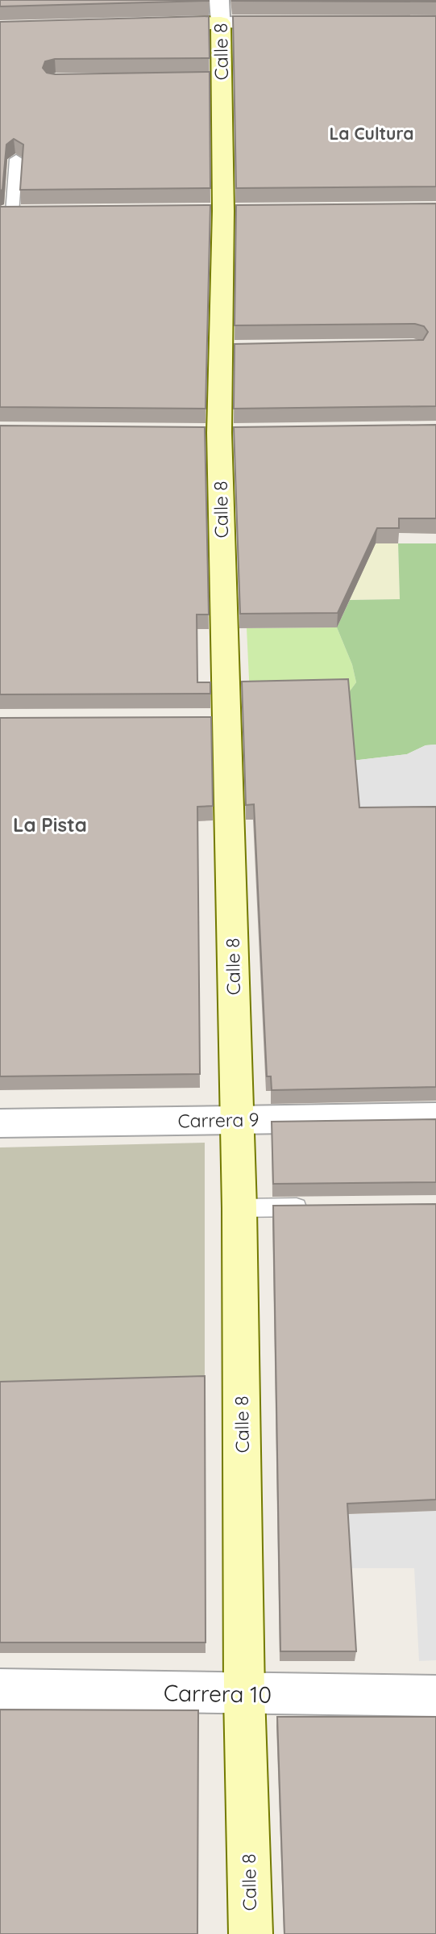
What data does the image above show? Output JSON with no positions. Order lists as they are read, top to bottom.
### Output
{
  "streets": {
    "main road": ["Calle 8"],
    "street": ["Carrera 9", "Carrera 10"]
  },
  "crossings": [
    ["Calle 8", "Carrera 9"],
    ["Calle 8", "Carrera 10"]
  ],
  "districts": ["La Cultura", "La Pista"]
}
